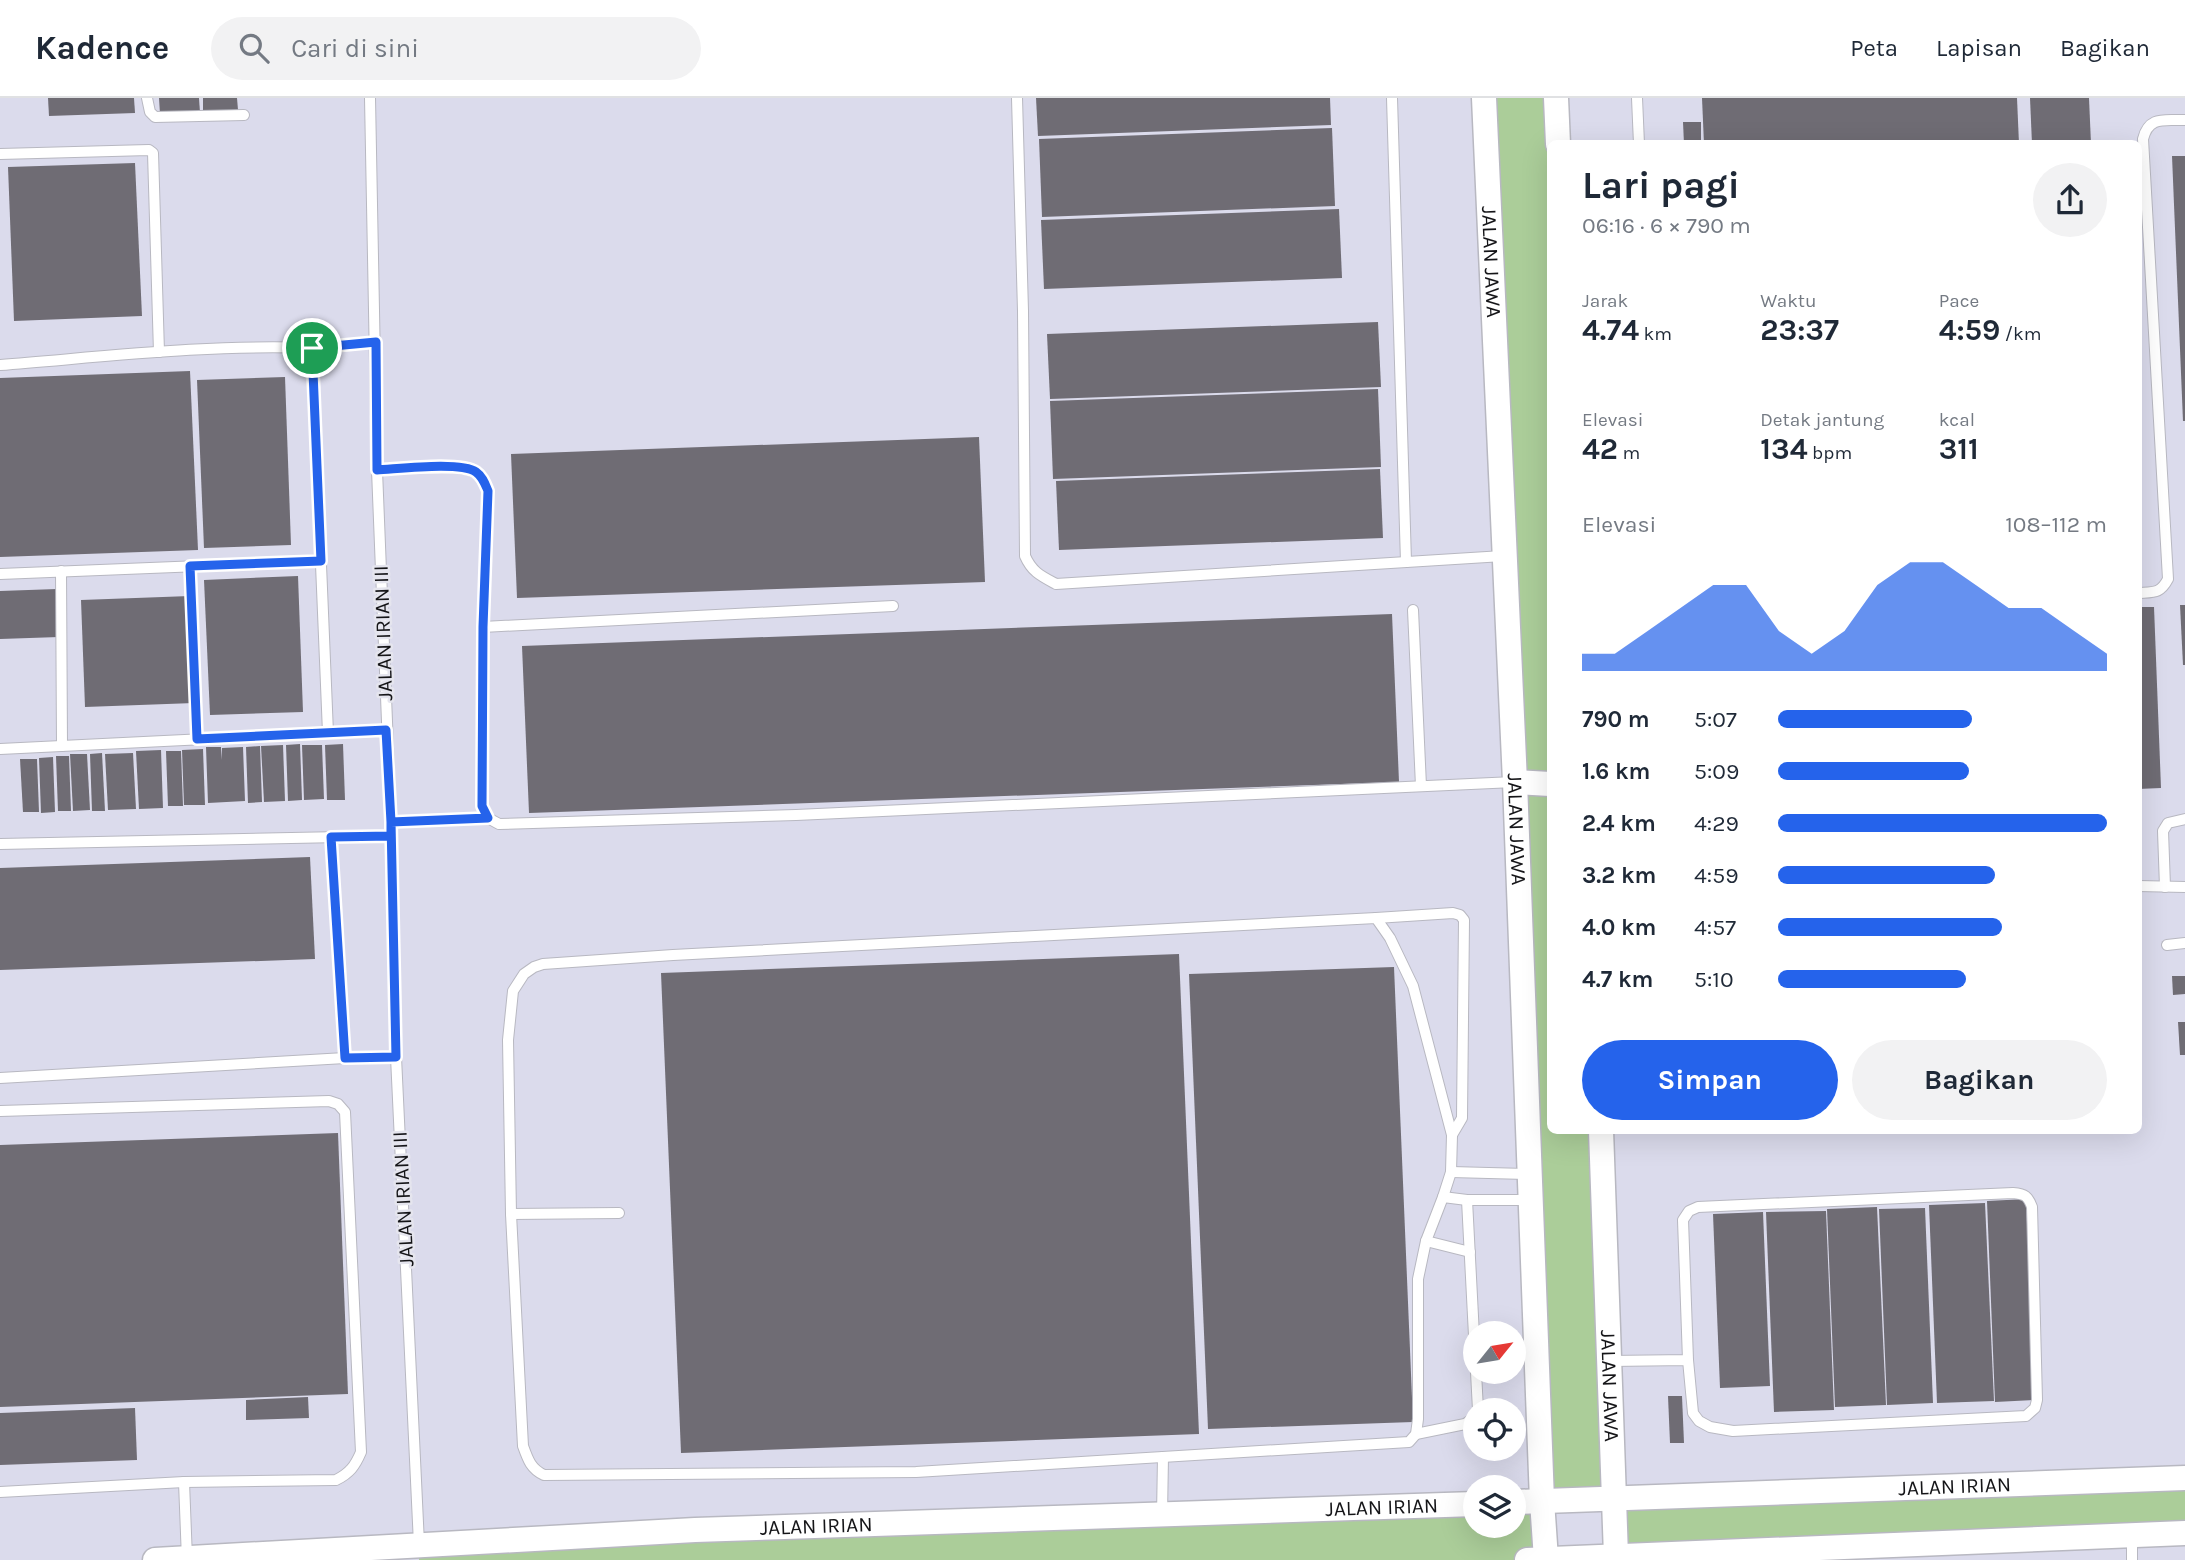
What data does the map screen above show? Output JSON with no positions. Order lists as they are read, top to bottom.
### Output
{
  "streets": {
    "street": ["JALAN JAWA", "JALAN IRIAN"],
    "lane": ["JALAN IRIAN III"]
  },
  "crossings": [
    ["JALAN JAWA", "JALAN IRIAN"],
    ["JALAN IRIAN III", "JALAN IRIAN"]
  ],
  "north": "top right",
  "page": {
    "header": "Kadence",
    "search": "Cari di sini",
    "nav": ["Peta", "Lapisan", "Bagikan"],
    "heading": ["Lari pagi", "06:16 · 6 × 790 m"],
    "stats": [
      ["Jarak", "4.74 km"],
      ["Waktu", "23:37"],
      ["Pace", "4:59 /km"],
      ["Elevasi", "42 m"],
      ["Detak jantung", "134 bpm"],
      ["kcal", "311"]
    ],
    "chart": ["Elevasi", "108–112 m"],
    "list": [
      {
        "name": "790 m",
        "note": "5:07"
      },
      {
        "name": "1.6 km",
        "note": "5:09"
      },
      {
        "name": "2.4 km",
        "note": "4:29"
      },
      {
        "name": "3.2 km",
        "note": "4:59"
      },
      {
        "name": "4.0 km",
        "note": "4:57"
      },
      {
        "name": "4.7 km",
        "note": "5:10"
      }
    ],
    "buttons": ["Simpan", "Bagikan"]
  }
}
